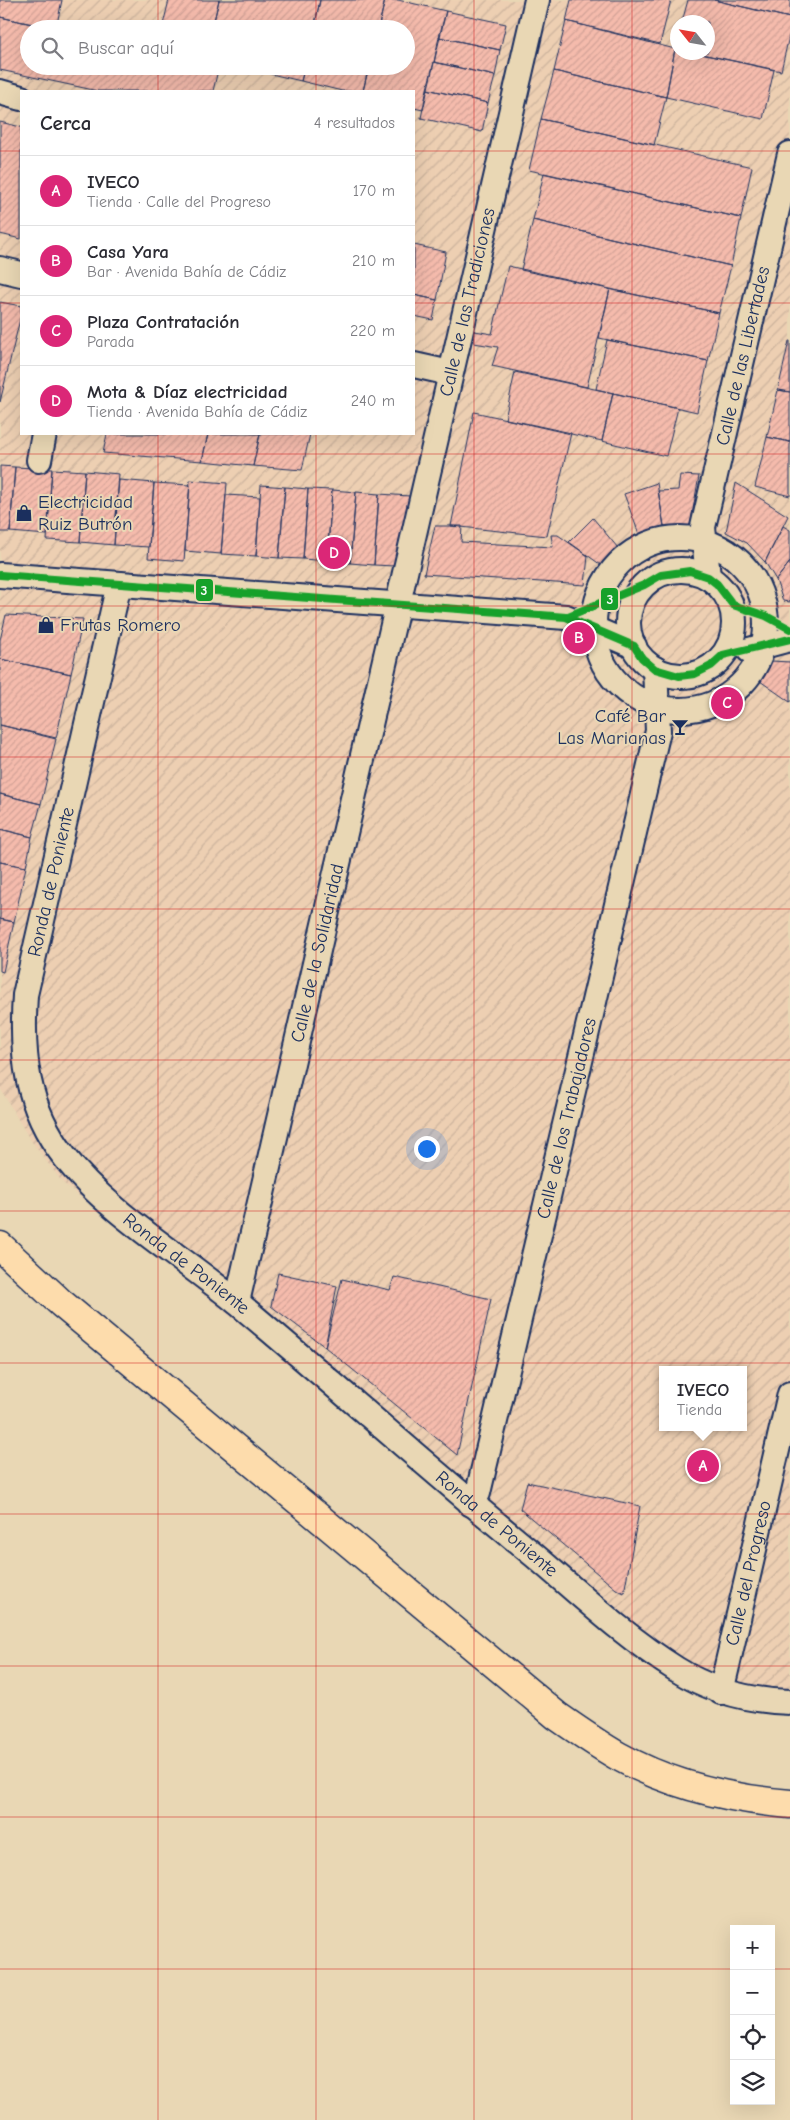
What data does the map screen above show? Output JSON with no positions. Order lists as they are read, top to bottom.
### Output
{
  "streets": {
    "street": [
      "Calle de las Tradiciones",
      "Calle de las Libertades",
      "Ronda de Poniente",
      "Calle de la Solidaridad",
      "Calle de los Trabajadores",
      "Calle del Progreso"
    ]
  },
  "crossings": [
    ["Calle de las Tradiciones", "Calle de la Solidaridad"],
    ["Calle de las Libertades", "Calle de los Trabajadores"],
    ["Ronda de Poniente", "Calle de la Solidaridad"],
    ["Ronda de Poniente", "Calle de los Trabajadores"],
    ["Ronda de Poniente", "Calle del Progreso"]
  ],
  "places": {
    "shop": ["Electricidad Ruiz Butrón", "Frutas Romero"],
    "bar": ["Café Bar Las Marianas"]
  },
  "lines": ["transit line 3"],
  "north": "top left",
  "page": {
    "search": "Buscar aquí",
    "heading": ["Cerca", "4 resultados"],
    "list": [
      {
        "mark": "A",
        "name": "IVECO",
        "note": "Tienda · Calle del Progreso",
        "value": "170 m"
      },
      {
        "mark": "B",
        "name": "Casa Yara",
        "note": "Bar · Avenida Bahía de Cádiz",
        "value": "210 m"
      },
      {
        "mark": "C",
        "name": "Plaza Contratación",
        "note": "Parada",
        "value": "220 m"
      },
      {
        "mark": "D",
        "name": "Mota & Díaz electricidad",
        "note": "Tienda · Avenida Bahía de Cádiz",
        "value": "240 m"
      }
    ],
    "pins": [
      "D",
      "B",
      "C",
      "A"
    ],
    "popup": ["IVECO", "Tienda"],
    "map_buttons": ["+", "−"]
  }
}
